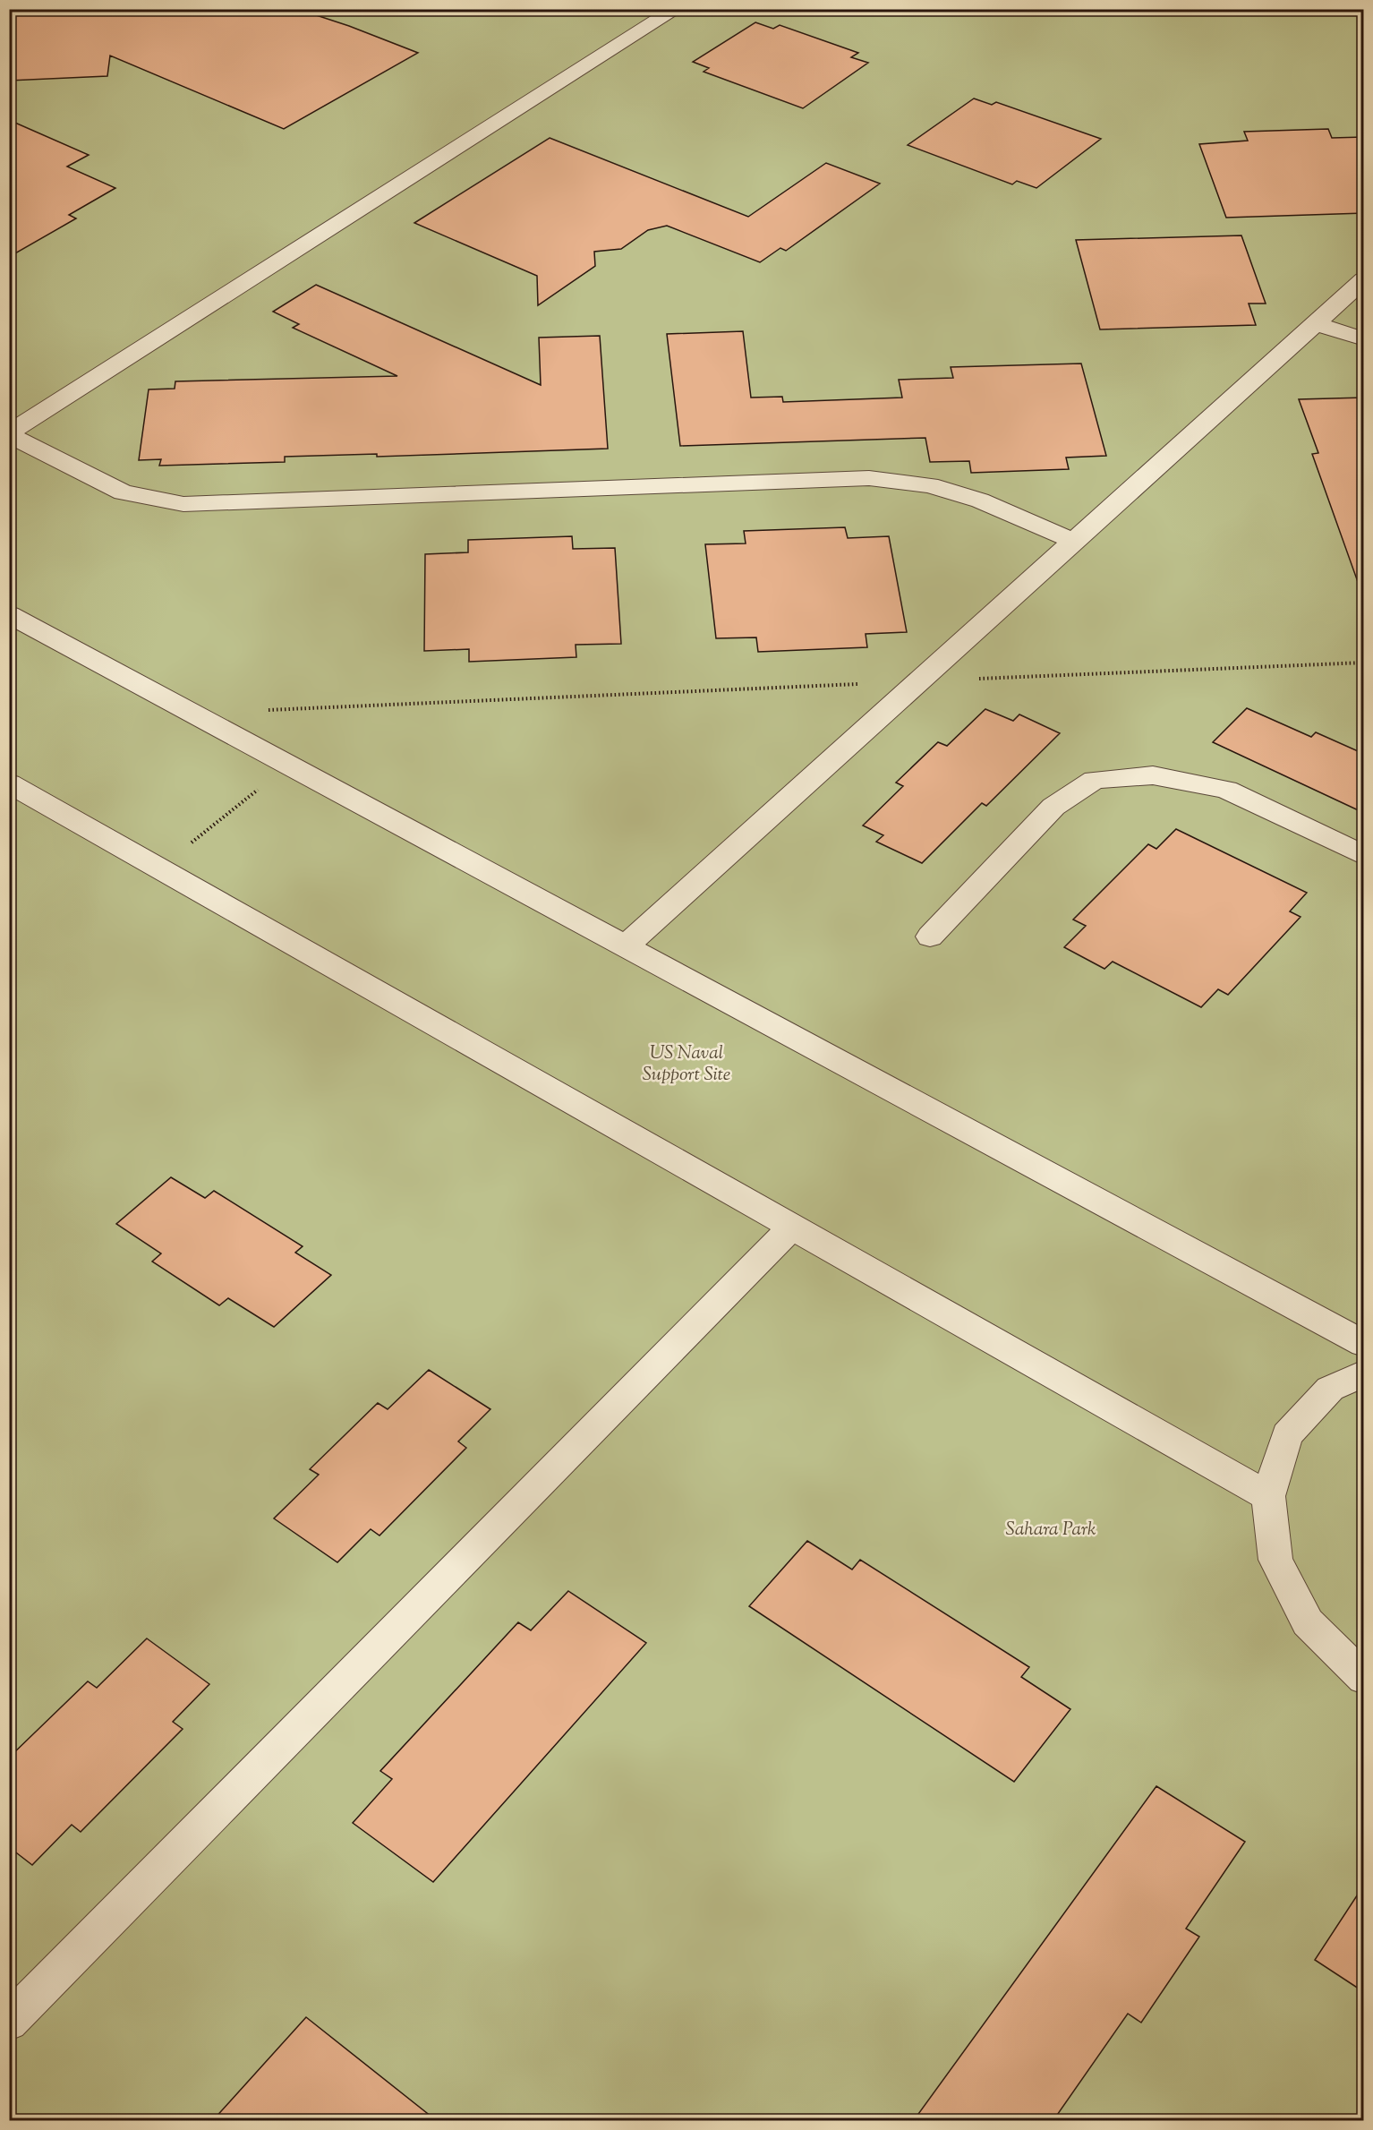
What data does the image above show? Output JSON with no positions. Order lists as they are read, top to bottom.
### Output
{
  "parks": ["US Naval Support Site", "Sahara Park"]
}
